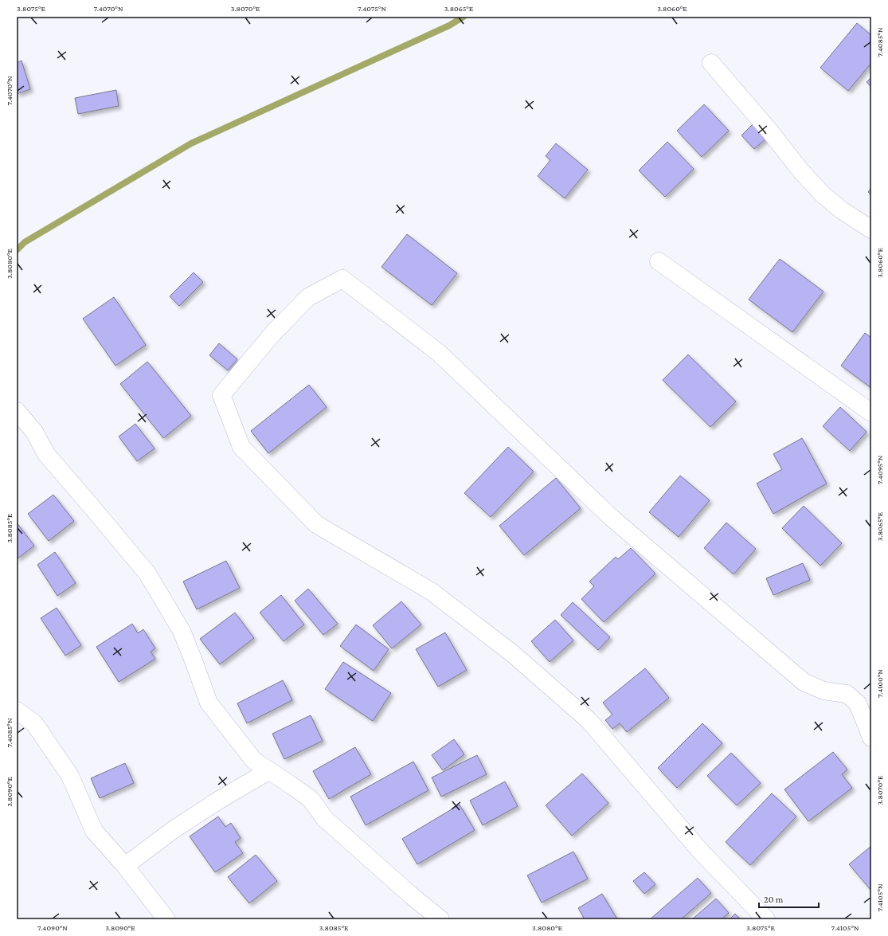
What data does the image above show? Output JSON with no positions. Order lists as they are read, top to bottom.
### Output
{
  "scale_bar": "20 m",
  "coordinates": [
    "3.8075°E",
    "7.4070°N",
    "3.8070°E",
    "7.4075°N",
    "3.8065°E",
    "3.8060°E",
    "7.4085°N",
    "3.8080°E",
    "7.4095°N",
    "3.8085°E",
    "7.4100°N",
    "3.8090°E",
    "7.4105°N",
    "7.4090°N"
  ]
}
